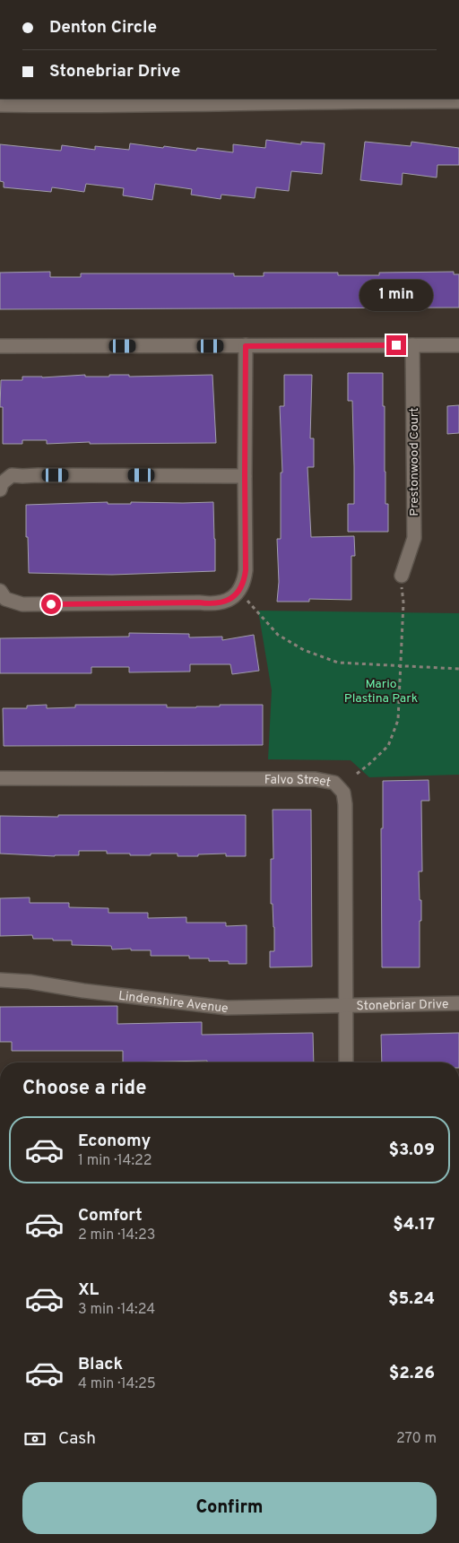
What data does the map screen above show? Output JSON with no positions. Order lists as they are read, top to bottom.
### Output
{
  "streets": {
    "street": [
      "Prestonwood Court",
      "Falvo Street",
      "Lindenshire Avenue",
      "Stonebriar Drive"
    ]
  },
  "crossings": [
    ["Falvo Street", "Lindenshire Avenue"],
    ["Falvo Street", "Stonebriar Drive"],
    ["Lindenshire Avenue", "Stonebriar Drive"]
  ],
  "parks": ["Mario Plastina Park"],
  "page": {
    "banner": ["Denton Circle", "Stonebriar Drive"],
    "bubble": "1 min",
    "heading": "Choose a ride",
    "list": [
      {
        "name": "Economy",
        "note": "1 min · 14:22",
        "value": "$3.09"
      },
      {
        "name": "Comfort",
        "note": "2 min · 14:23",
        "value": "$4.17"
      },
      {
        "name": "XL",
        "note": "3 min · 14:24",
        "value": "$5.24"
      },
      {
        "name": "Black",
        "note": "4 min · 14:25",
        "value": "$2.26"
      }
    ],
    "pay": ["Cash", "270 m"],
    "buttons": "Confirm"
  }
}
